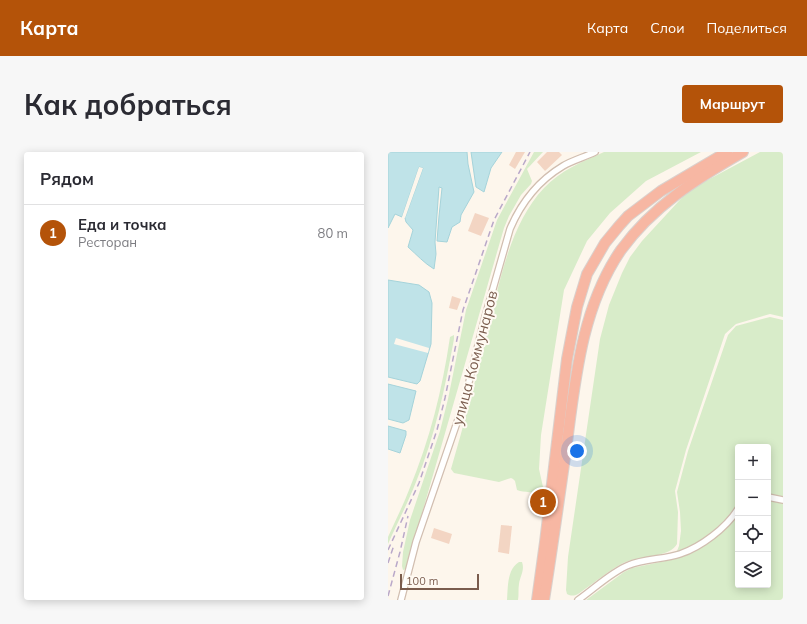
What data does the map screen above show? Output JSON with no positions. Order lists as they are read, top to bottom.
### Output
{
  "streets": {
    "street": ["улица Коммунаров"]
  },
  "scale_bar": "100 m",
  "page": {
    "header": "Карта",
    "nav": ["Карта", "Слои", "Поделиться"],
    "buttons": "Маршрут",
    "title": "Как добраться",
    "heading": "Рядом",
    "list": [
      {
        "mark": "1",
        "name": "Еда и точка",
        "note": "Ресторан",
        "value": "80 m"
      }
    ],
    "map_buttons": ["+", "−"],
    "pins": "1",
    "scale": "100 m"
  }
}
